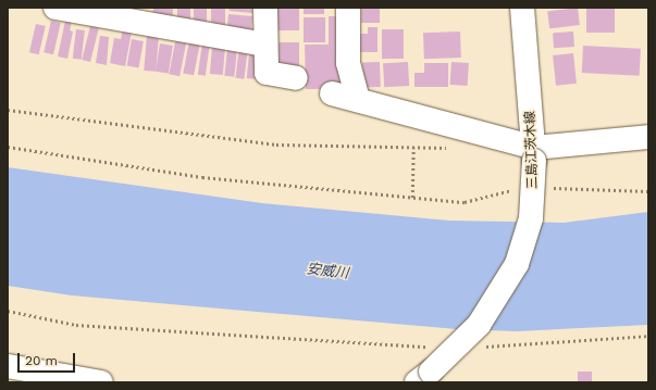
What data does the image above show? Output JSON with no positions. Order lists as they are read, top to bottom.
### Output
{
  "streets": {
    "street": ["三島江茨木線"]
  },
  "water": ["安威川"],
  "scale_bar": "20 m"
}
